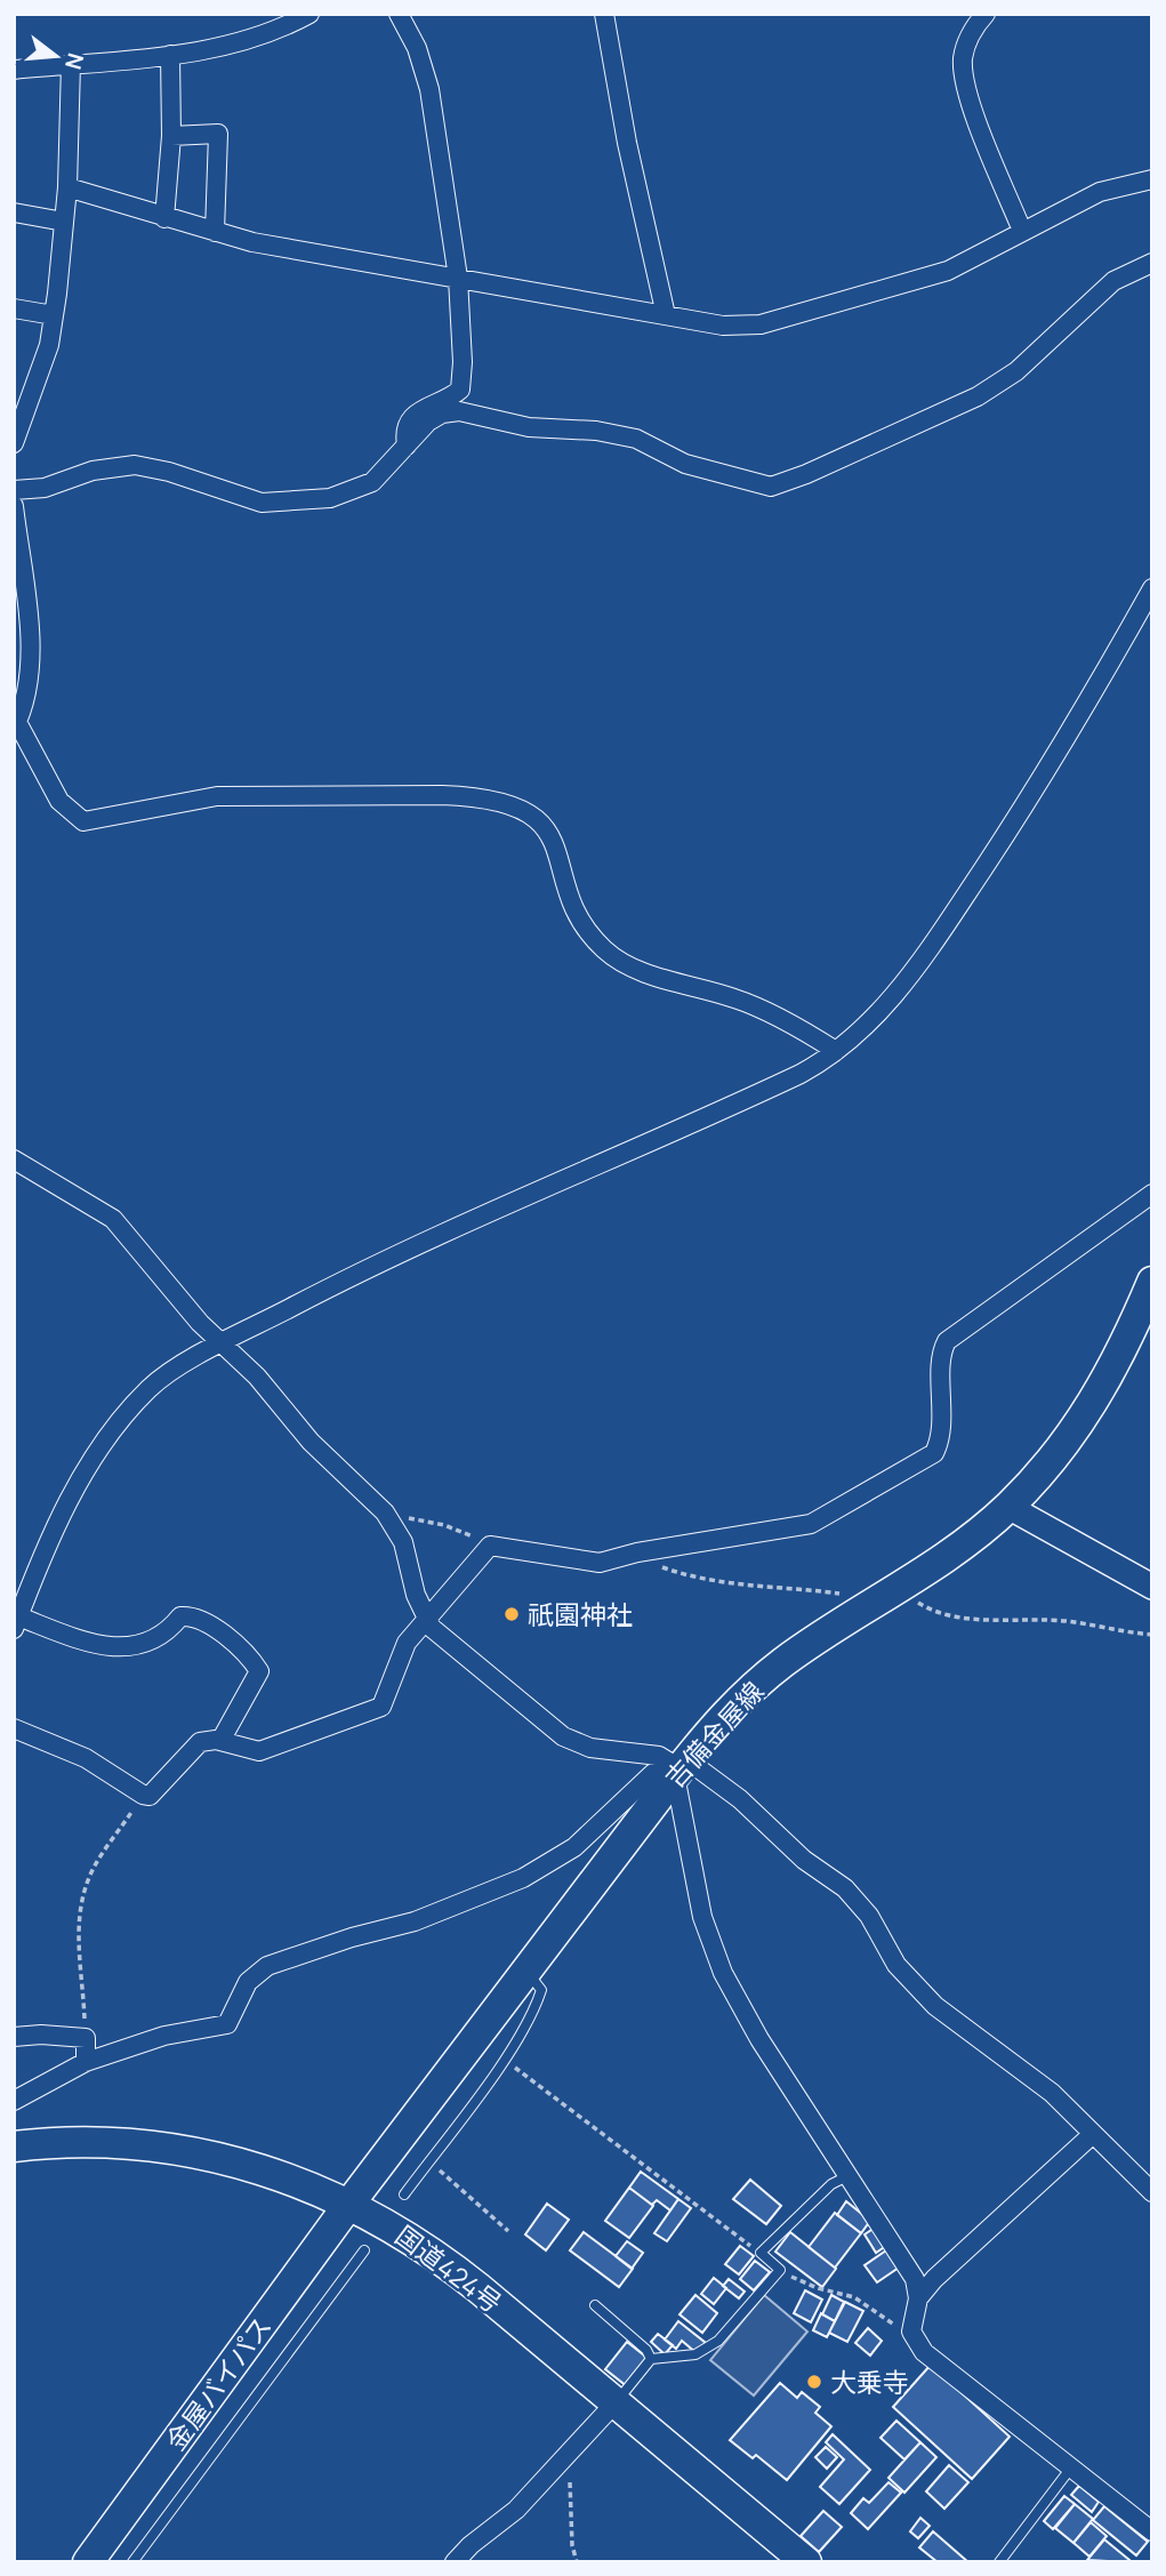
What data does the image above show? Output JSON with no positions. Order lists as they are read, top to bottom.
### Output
{
  "streets": {
    "main road": ["吉備金屋線", "国道424号", "金屋バイパス"]
  },
  "crossings": [
    ["吉備金屋線", "国道424号"],
    ["吉備金屋線", "金屋バイパス"],
    ["国道424号", "金屋バイパス"]
  ],
  "places": ["祇園神社", "大乗寺"],
  "north": "right"
}
